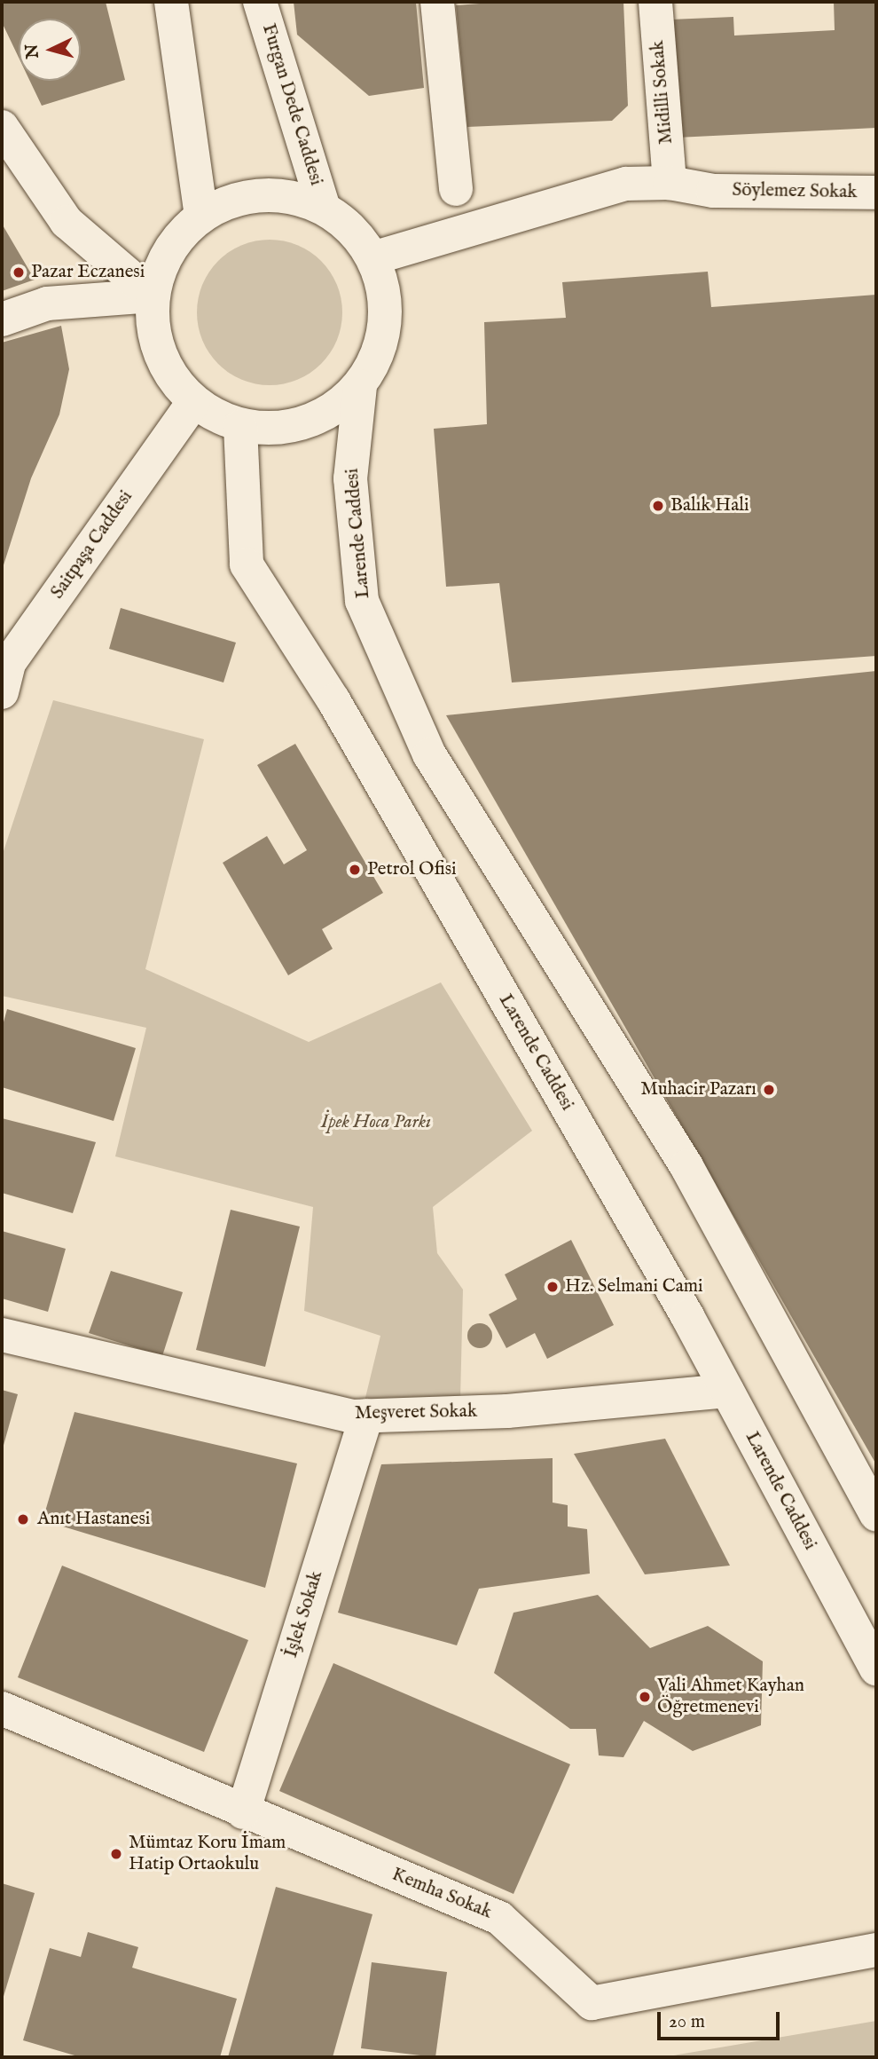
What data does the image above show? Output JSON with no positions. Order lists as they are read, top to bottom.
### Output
{
  "streets": {
    "main road": [
      "Midilli Sokak",
      "Furgan Dede Caddesi",
      "Söylemez Sokak",
      "Larende Caddesi",
      "Saitpaşa Caddesi",
      "Meşveret Sokak",
      "İşlek Sokak",
      "Kemha Sokak"
    ]
  },
  "crossings": [
    ["Midilli Sokak", "Söylemez Sokak"],
    ["Larende Caddesi", "Meşveret Sokak"],
    ["Meşveret Sokak", "İşlek Sokak"],
    ["İşlek Sokak", "Kemha Sokak"]
  ],
  "parks": ["İpek Hoca Parkı"],
  "places": [
    "Pazar Eczanesi",
    "Balık Hali",
    "Petrol Ofisi",
    "Muhacir Pazarı",
    "Hz. Selmani Cami",
    "Anıt Hastanesi",
    "Vali Ahmet Kayhan Öğretmenevi",
    "Mümtaz Koru İmam Hatip Ortaokulu"
  ],
  "scale_bar": "20 m",
  "north": "left"
}
